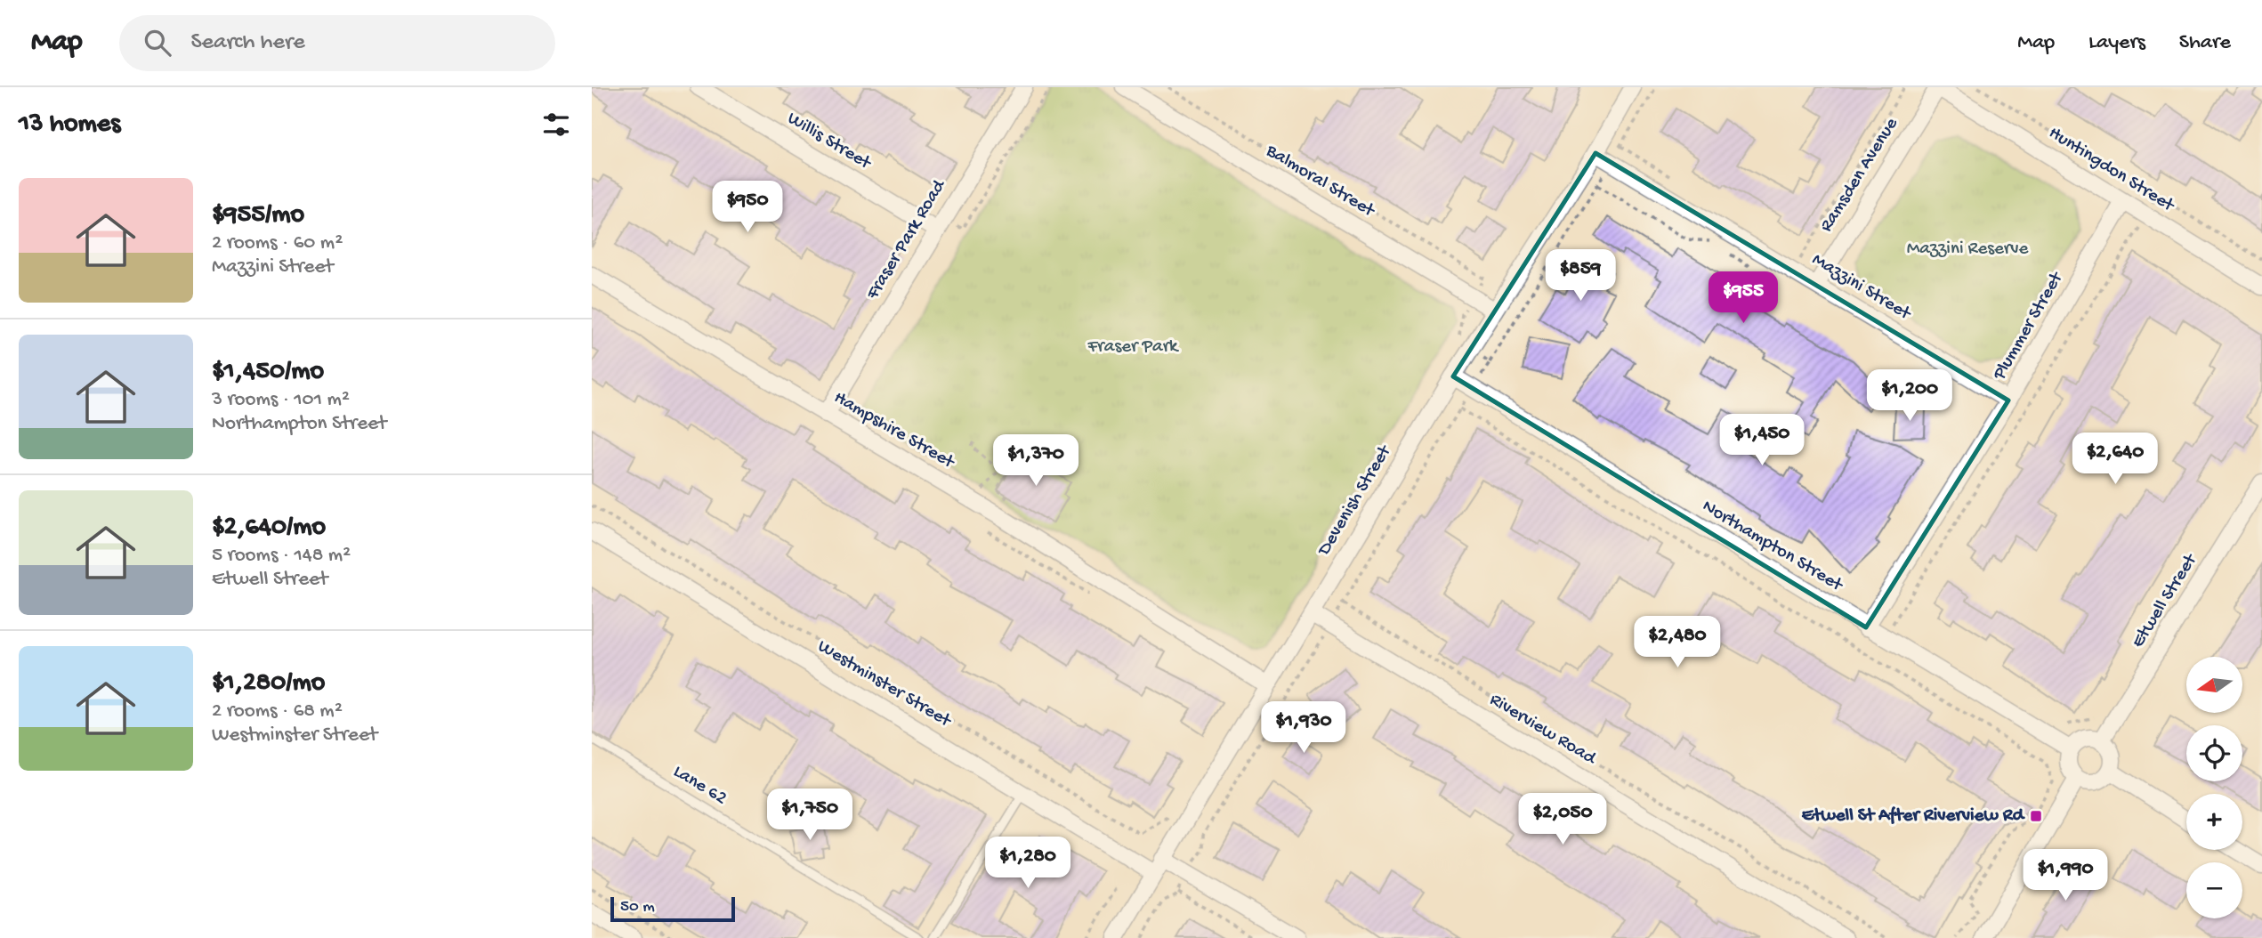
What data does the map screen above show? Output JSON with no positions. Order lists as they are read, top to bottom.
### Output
{
  "streets": {
    "street": [
      "Willis Street",
      "Huntingdon Street",
      "Ramsden Avenue",
      "Balmoral Street",
      "Fraser Park Road",
      "Mazzini Street",
      "Plummer Street",
      "Hampshire Street",
      "Devenish Street",
      "Northampton Street",
      "Etwell Street",
      "Westminster Street",
      "Riverview Road"
    ],
    "lane": ["Lane 62"]
  },
  "crossings": [
    ["Willis Street", "Fraser Park Road"],
    ["Huntingdon Street", "Ramsden Avenue"],
    ["Huntingdon Street", "Plummer Street"],
    ["Ramsden Avenue", "Mazzini Street"],
    ["Balmoral Street", "Devenish Street"],
    ["Fraser Park Road", "Hampshire Street"],
    ["Mazzini Street", "Plummer Street"],
    ["Mazzini Street", "Devenish Street"],
    ["Plummer Street", "Northampton Street"],
    ["Hampshire Street", "Devenish Street"],
    ["Devenish Street", "Northampton Street"],
    ["Devenish Street", "Westminster Street"],
    ["Devenish Street", "Riverview Road"],
    ["Northampton Street", "Etwell Street"]
  ],
  "parks": ["Mazzini Reserve", "Fraser Park"],
  "places": {
    "transit": ["Etwell St After Riverview Rd"]
  },
  "scale_bar": "50 m",
  "north": "left",
  "page": {
    "header": "Map",
    "search": "Search here",
    "nav": ["Map", "Layers", "Share"],
    "heading": "13 homes",
    "list": [
      {
        "name": "$955/mo",
        "note": "2 rooms · 60 m² · Mazzini Street"
      },
      {
        "name": "$1,450/mo",
        "note": "3 rooms · 101 m² · Northampton Street"
      },
      {
        "name": "$2,640/mo",
        "note": "5 rooms · 148 m² · Etwell Street"
      },
      {
        "name": "$1,280/mo",
        "note": "2 rooms · 68 m² · Westminster Street"
      }
    ],
    "price": [
      "$950",
      "$859",
      "$955",
      "$1,200",
      "$1,450",
      "$2,640",
      "$1,370",
      "$2,480",
      "$1,930",
      "$1,750",
      "$2,050",
      "$1,280",
      "$1,990"
    ],
    "map_buttons": ["+", "−"],
    "scale": "50 m"
  }
}
